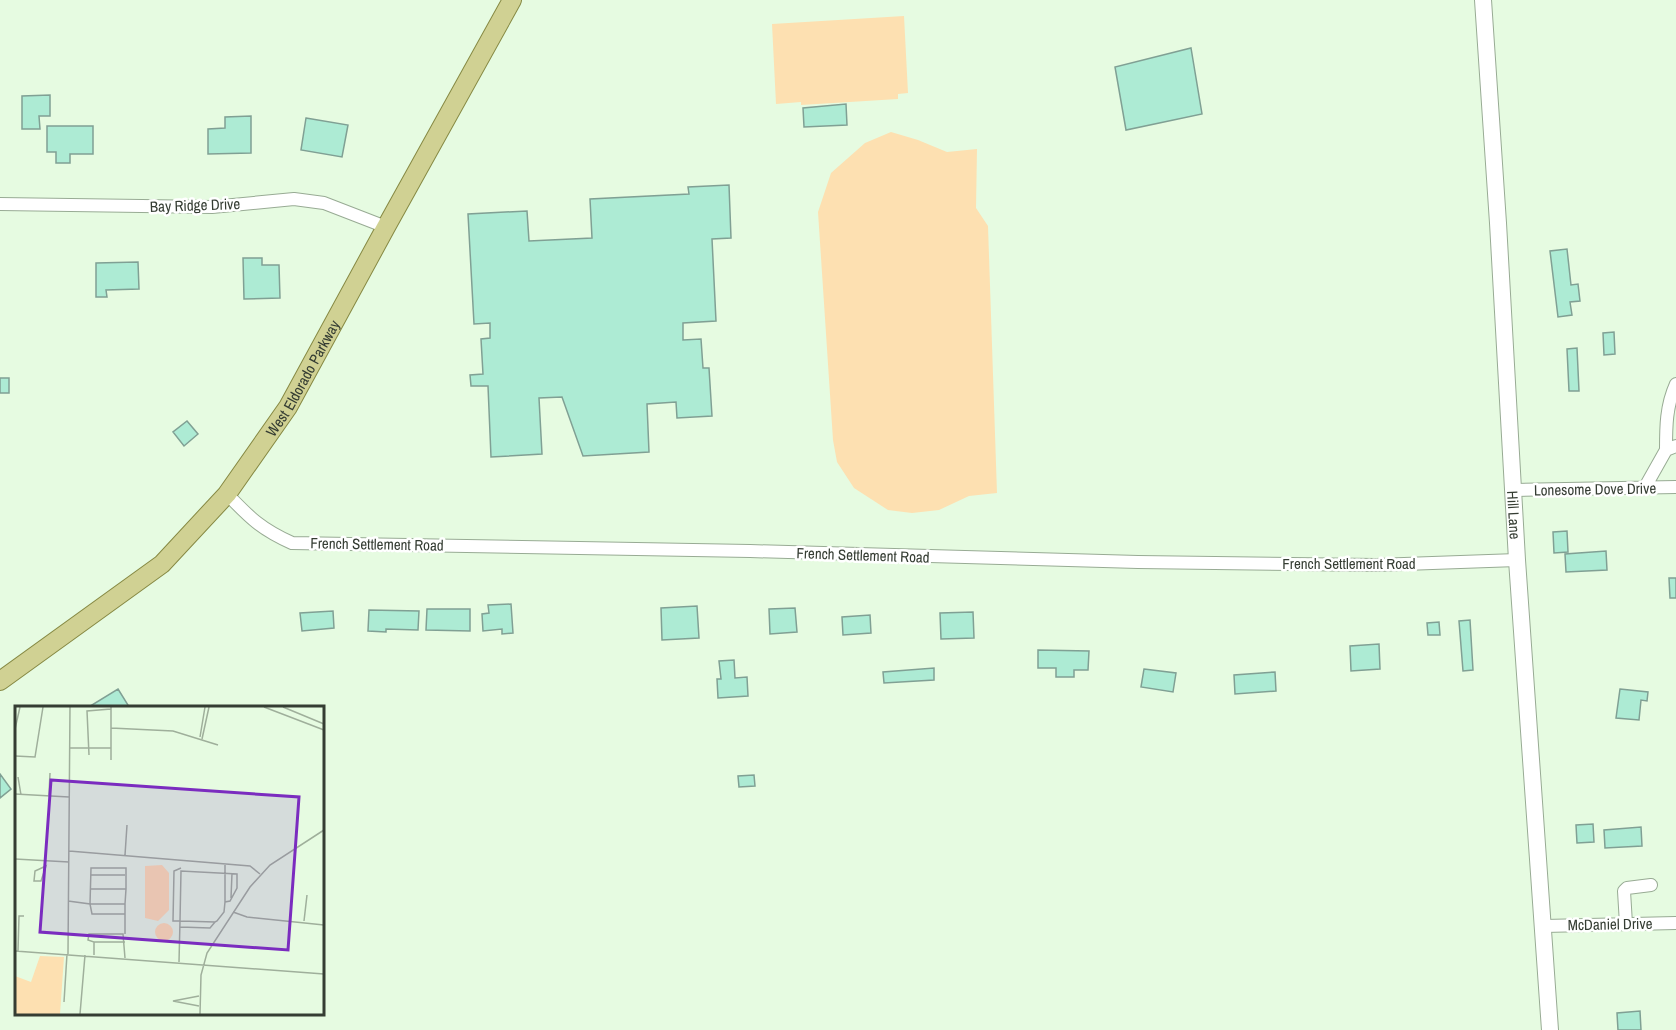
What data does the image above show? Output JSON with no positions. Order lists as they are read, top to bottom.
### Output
{
  "streets": {
    "main road": ["West Eldorado Parkway"],
    "street": [
      "Bay Ridge Drive",
      "Lonesome Dove Drive",
      "Hill Lane",
      "French Settlement Road",
      "McDaniel Drive"
    ]
  },
  "crossings": [
    ["Bay Ridge Drive", "West Eldorado Parkway"],
    ["West Eldorado Parkway", "French Settlement Road"],
    ["Lonesome Dove Drive", "Hill Lane"],
    ["Hill Lane", "French Settlement Road"],
    ["Hill Lane", "McDaniel Drive"]
  ]
}
